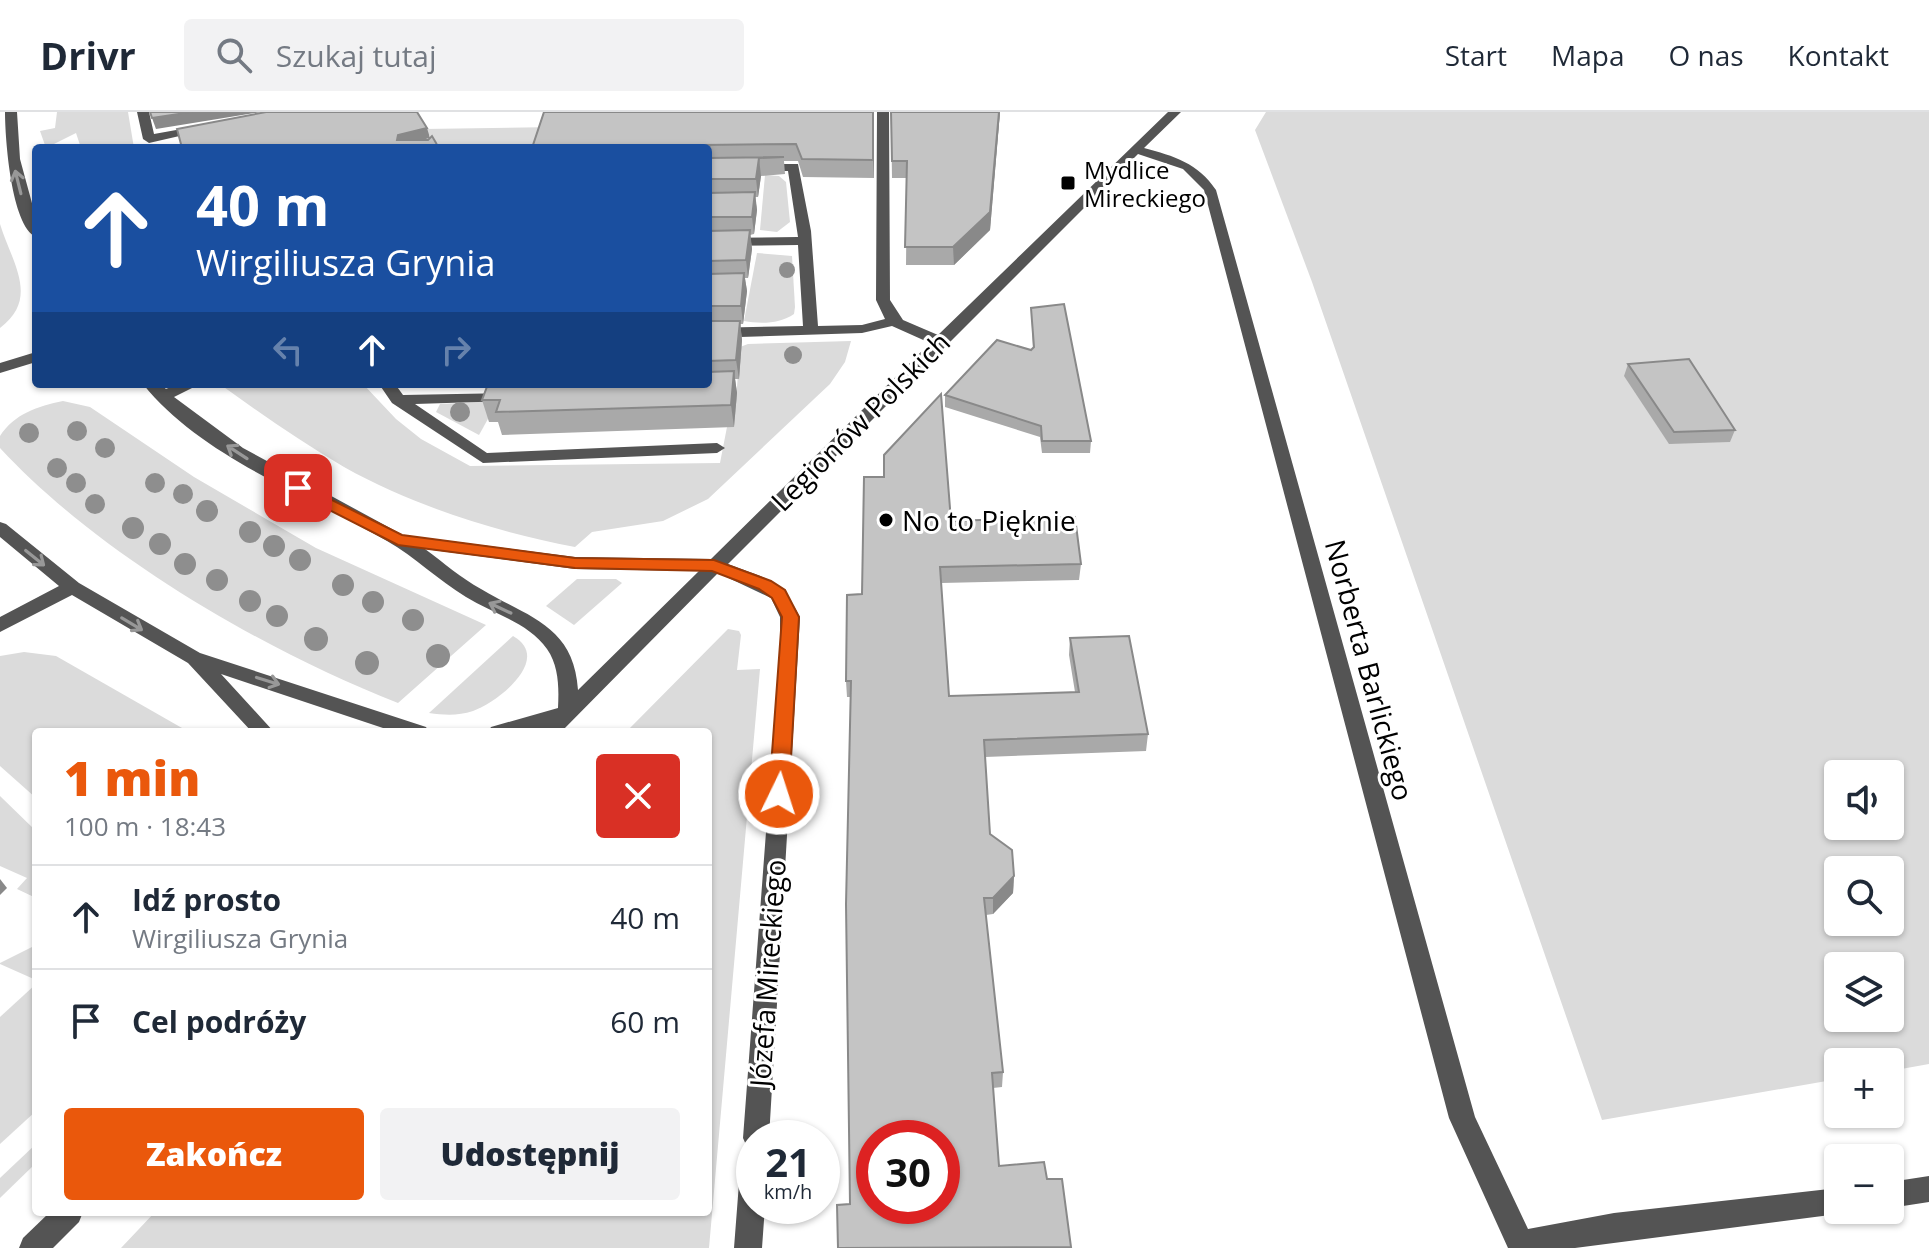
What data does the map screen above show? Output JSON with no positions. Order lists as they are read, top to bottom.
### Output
{
  "streets": {
    "street": ["Legionów Polskich", "Norberta Barlickiego", "Józefa Mireckiego"]
  },
  "crossings": [
    ["Legionów Polskich", "Norberta Barlickiego"],
    ["Legionów Polskich", "Józefa Mireckiego"]
  ],
  "places": {
    "transit": ["Mydlice Mireckiego"],
    "other": ["No to Pięknie"]
  },
  "page": {
    "header": "Drivr",
    "search": "Szukaj tutaj",
    "nav": [
      "Start",
      "Mapa",
      "O nas",
      "Kontakt"
    ],
    "turn": ["40 m", "Wirgiliusza Grynia"],
    "heading": ["1 min", "100 m · 18:43"],
    "map_buttons": ["+", "−"],
    "list": [
      {
        "name": "Idź prosto",
        "note": "Wirgiliusza Grynia",
        "value": "40 m"
      },
      {
        "name": "Cel podróży",
        "value": "60 m"
      }
    ],
    "buttons": ["Zakończ", "Udostępnij"],
    "speed": "21 km/h",
    "limit": "30"
  }
}
